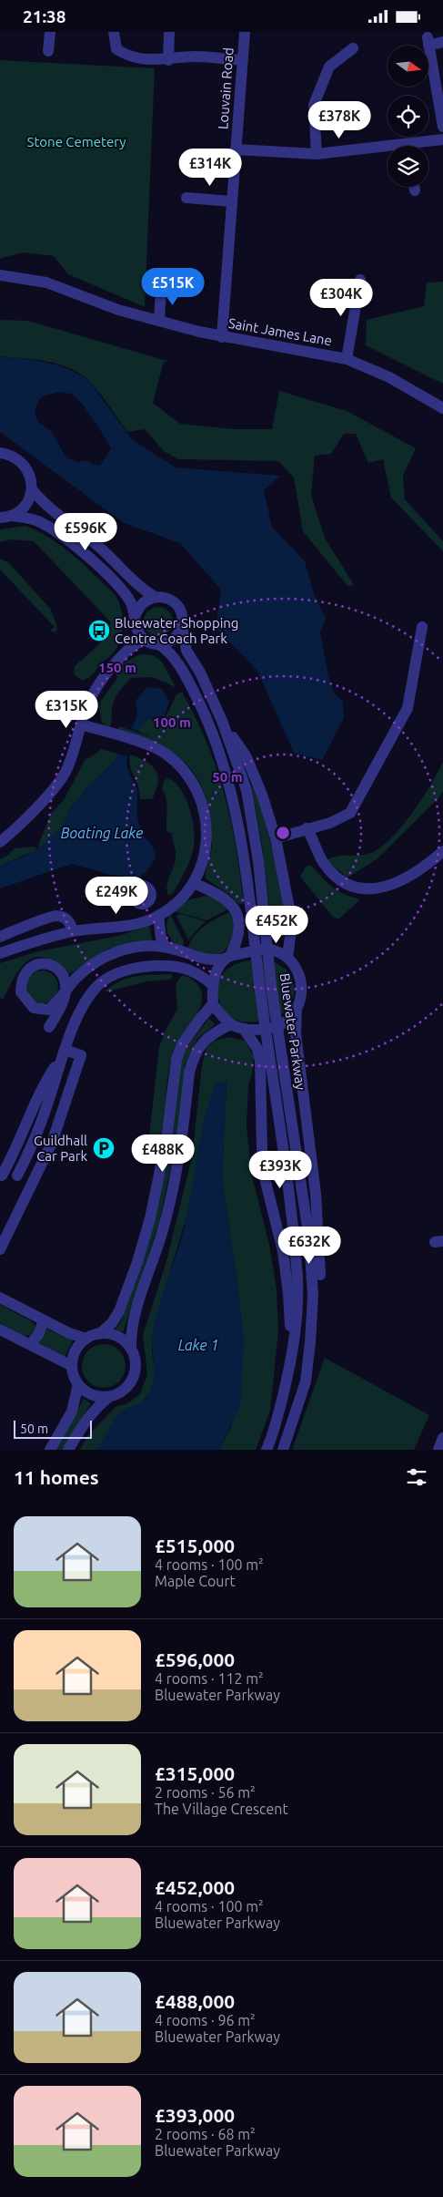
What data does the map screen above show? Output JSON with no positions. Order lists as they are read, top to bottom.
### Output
{
  "streets": {
    "street": ["Louvain Road", "Saint James Lane", "Bluewater Parkway"]
  },
  "crossings": [
    ["Louvain Road", "Saint James Lane"]
  ],
  "water": ["Boating Lake", "Lake 1"],
  "parks": ["Stone Cemetery"],
  "places": {
    "bus stop": ["Bluewater Shopping Centre Coach Park"],
    "parking": ["Guildhall Car Park"]
  },
  "scale_bar": "50 m",
  "north": "right",
  "page": {
    "status": "21:38",
    "price": [
      "£378K",
      "£314K",
      "£515K",
      "£304K",
      "£596K",
      "£315K",
      "£249K",
      "£452K",
      "£488K",
      "£393K",
      "£632K"
    ],
    "scale": "50 m",
    "heading": "11 homes",
    "list": [
      {
        "name": "£515,000",
        "note": "4 rooms · 100 m² · Maple Court"
      },
      {
        "name": "£596,000",
        "note": "4 rooms · 112 m² · Bluewater Parkway"
      },
      {
        "name": "£315,000",
        "note": "2 rooms · 56 m² · The Village Crescent"
      },
      {
        "name": "£452,000",
        "note": "4 rooms · 100 m² · Bluewater Parkway"
      },
      {
        "name": "£488,000",
        "note": "4 rooms · 96 m² · Bluewater Parkway"
      },
      {
        "name": "£393,000",
        "note": "2 rooms · 68 m² · Bluewater Parkway"
      }
    ]
  },
  "rings": ["150 m", "100 m", "50 m"]
}
